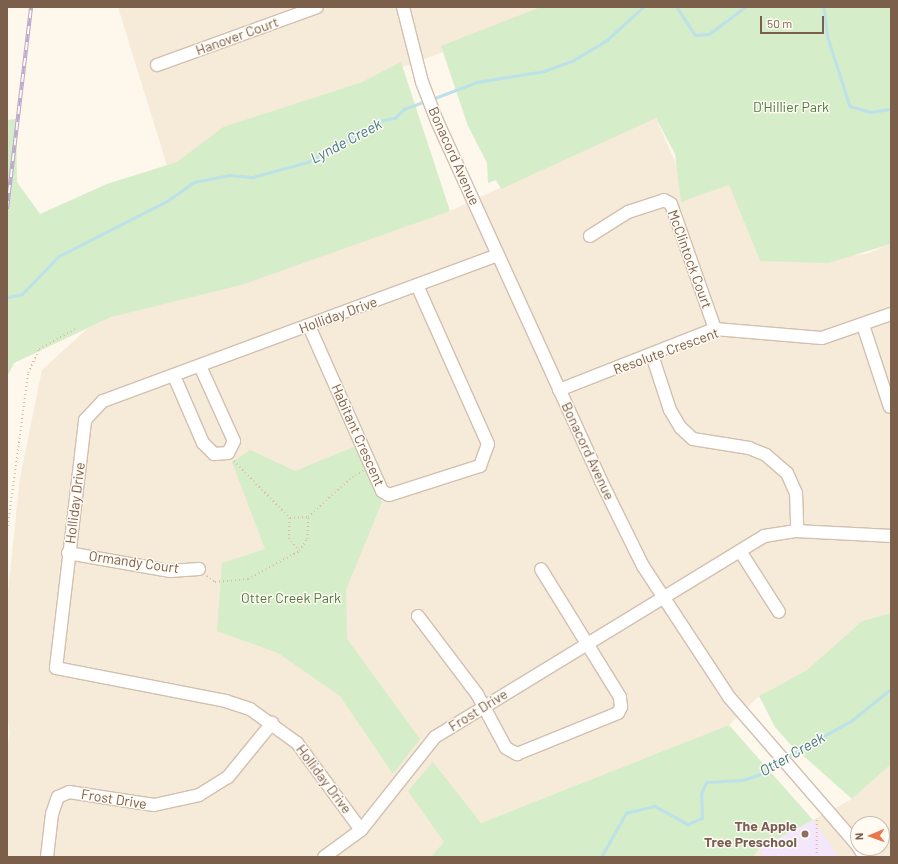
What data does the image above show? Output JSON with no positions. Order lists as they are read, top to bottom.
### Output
{
  "streets": {
    "street": [
      "Hanover Court",
      "Bonacord Avenue",
      "McClintock Court",
      "Holliday Drive",
      "Resolute Crescent",
      "Habitant Crescent",
      "Ormandy Court",
      "Frost Drive"
    ]
  },
  "crossings": [
    ["Bonacord Avenue", "Holliday Drive"],
    ["Bonacord Avenue", "Resolute Crescent"],
    ["Bonacord Avenue", "Frost Drive"],
    ["McClintock Court", "Resolute Crescent"],
    ["Holliday Drive", "Habitant Crescent"],
    ["Holliday Drive", "Ormandy Court"],
    ["Holliday Drive", "Frost Drive"]
  ],
  "water": ["Lynde Creek", "Otter Creek"],
  "parks": ["D'Hillier Park", "Otter Creek Park"],
  "places": ["The Apple Tree Preschool"],
  "scale_bar": "50 m",
  "north": "left"
}
